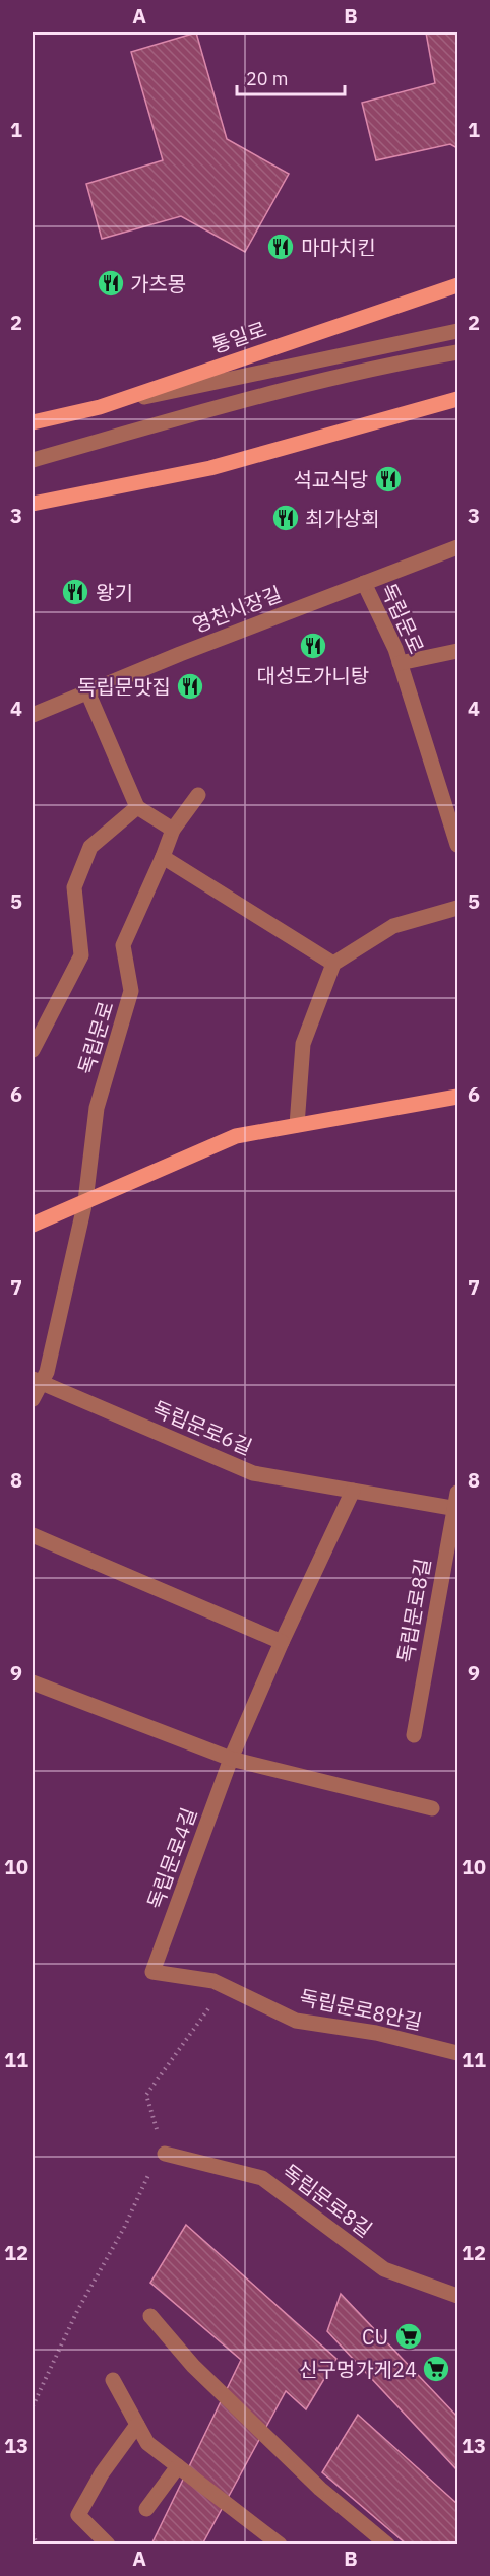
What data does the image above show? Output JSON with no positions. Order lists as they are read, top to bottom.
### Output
{
  "streets": {
    "main road": ["통일로"],
    "street": [
      "영천시장길",
      "독립문로",
      "독립문로6길",
      "독립문로8길",
      "독립문로4길",
      "독립문로8안길"
    ]
  },
  "crossings": [
    ["영천시장길", "독립문로"],
    ["독립문로6길", "독립문로8길"],
    ["독립문로4길", "독립문로8안길"]
  ],
  "places": {
    "restaurant": [
      "마마치킨",
      "가츠몽",
      "석교식당",
      "최가상회",
      "왕기",
      "대성도가니탕",
      "독립문맛집"
    ],
    "supermarket": ["CU", "신구멍가게24"]
  },
  "scale_bar": "20 m",
  "grid": {
    "columns": ["A", "B"],
    "rows": [
      "1",
      "2",
      "3",
      "4",
      "5",
      "6",
      "7",
      "8",
      "9",
      "10",
      "11",
      "12",
      "13"
    ]
  }
}
